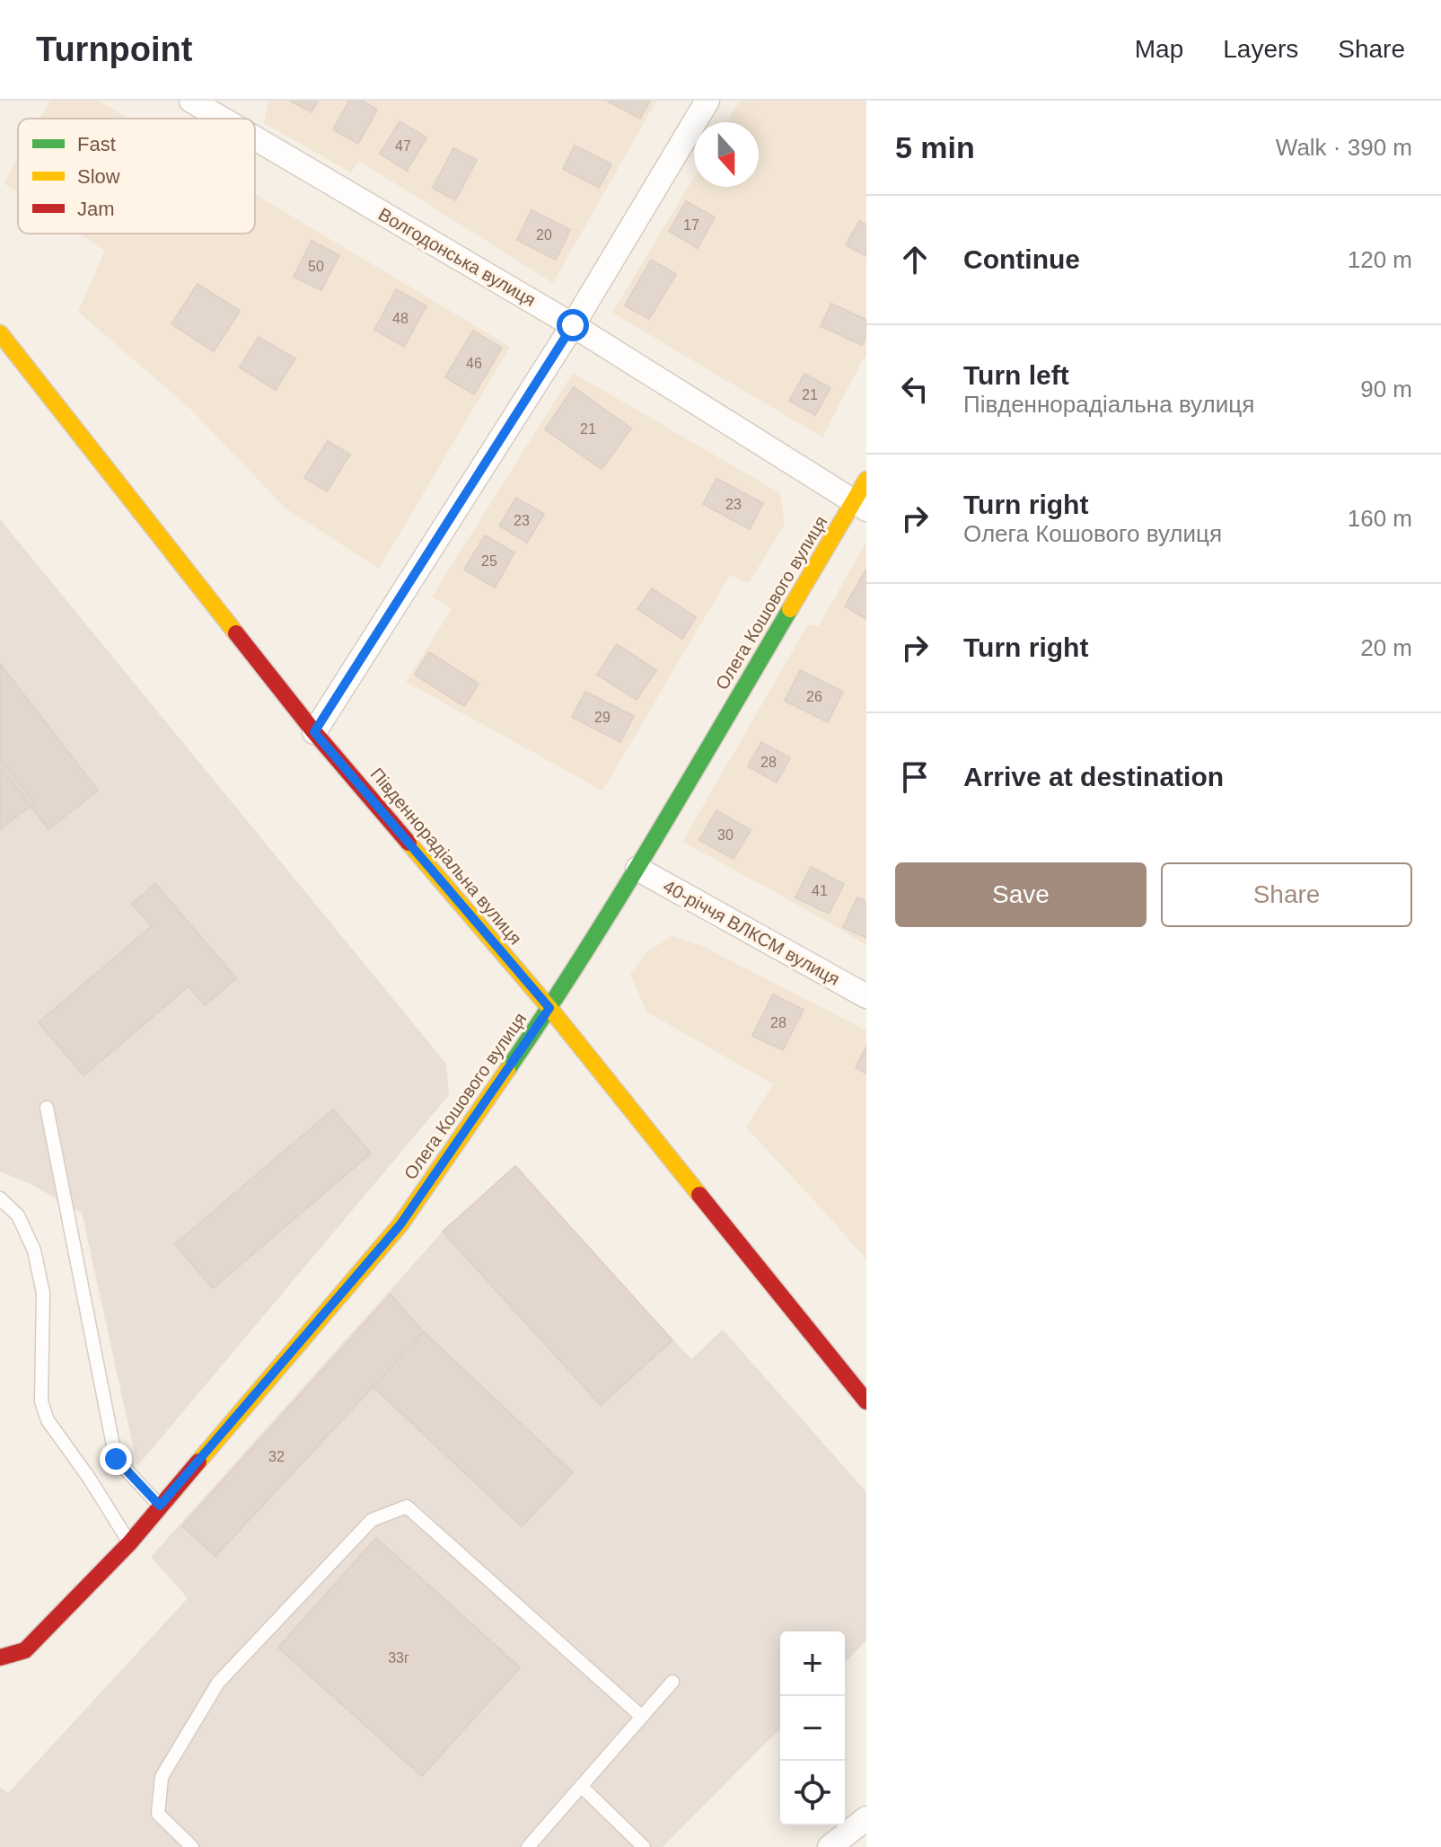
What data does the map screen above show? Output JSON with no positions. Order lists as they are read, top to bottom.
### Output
{
  "streets": {
    "street": [
      "Волгодонська вулиця",
      "Олега Кошового вулиця",
      "Південнорадіальна вулиця",
      "40-річчя ВЛКСМ вулиця"
    ]
  },
  "crossings": [
    ["Волгодонська вулиця", "Олега Кошового вулиця"],
    ["Олега Кошового вулиця", "Південнорадіальна вулиця"],
    ["Олега Кошового вулиця", "40-річчя ВЛКСМ вулиця"]
  ],
  "house_numbers": [
    "47",
    "17",
    "20",
    "50",
    "48",
    "46",
    "21",
    "21",
    "23",
    "23",
    "25",
    "26",
    "29",
    "28",
    "30",
    "41",
    "28",
    "32",
    "33г"
  ],
  "legend": ["Fast", "Slow", "Jam"],
  "north": "bottom",
  "page": {
    "header": "Turnpoint",
    "nav": ["Map", "Layers", "Share"],
    "heading": ["5 min", "Walk · 390 m"],
    "list": [
      ["Continue", "120 m"],
      ["Turn left", "Південнорадіальна вулиця", "90 m"],
      ["Turn right", "Олега Кошового вулиця", "160 m"],
      ["Turn right", "20 m"],
      "Arrive at destination"
    ],
    "buttons": ["Save", "Share"],
    "map_buttons": ["+", "−"]
  }
}
